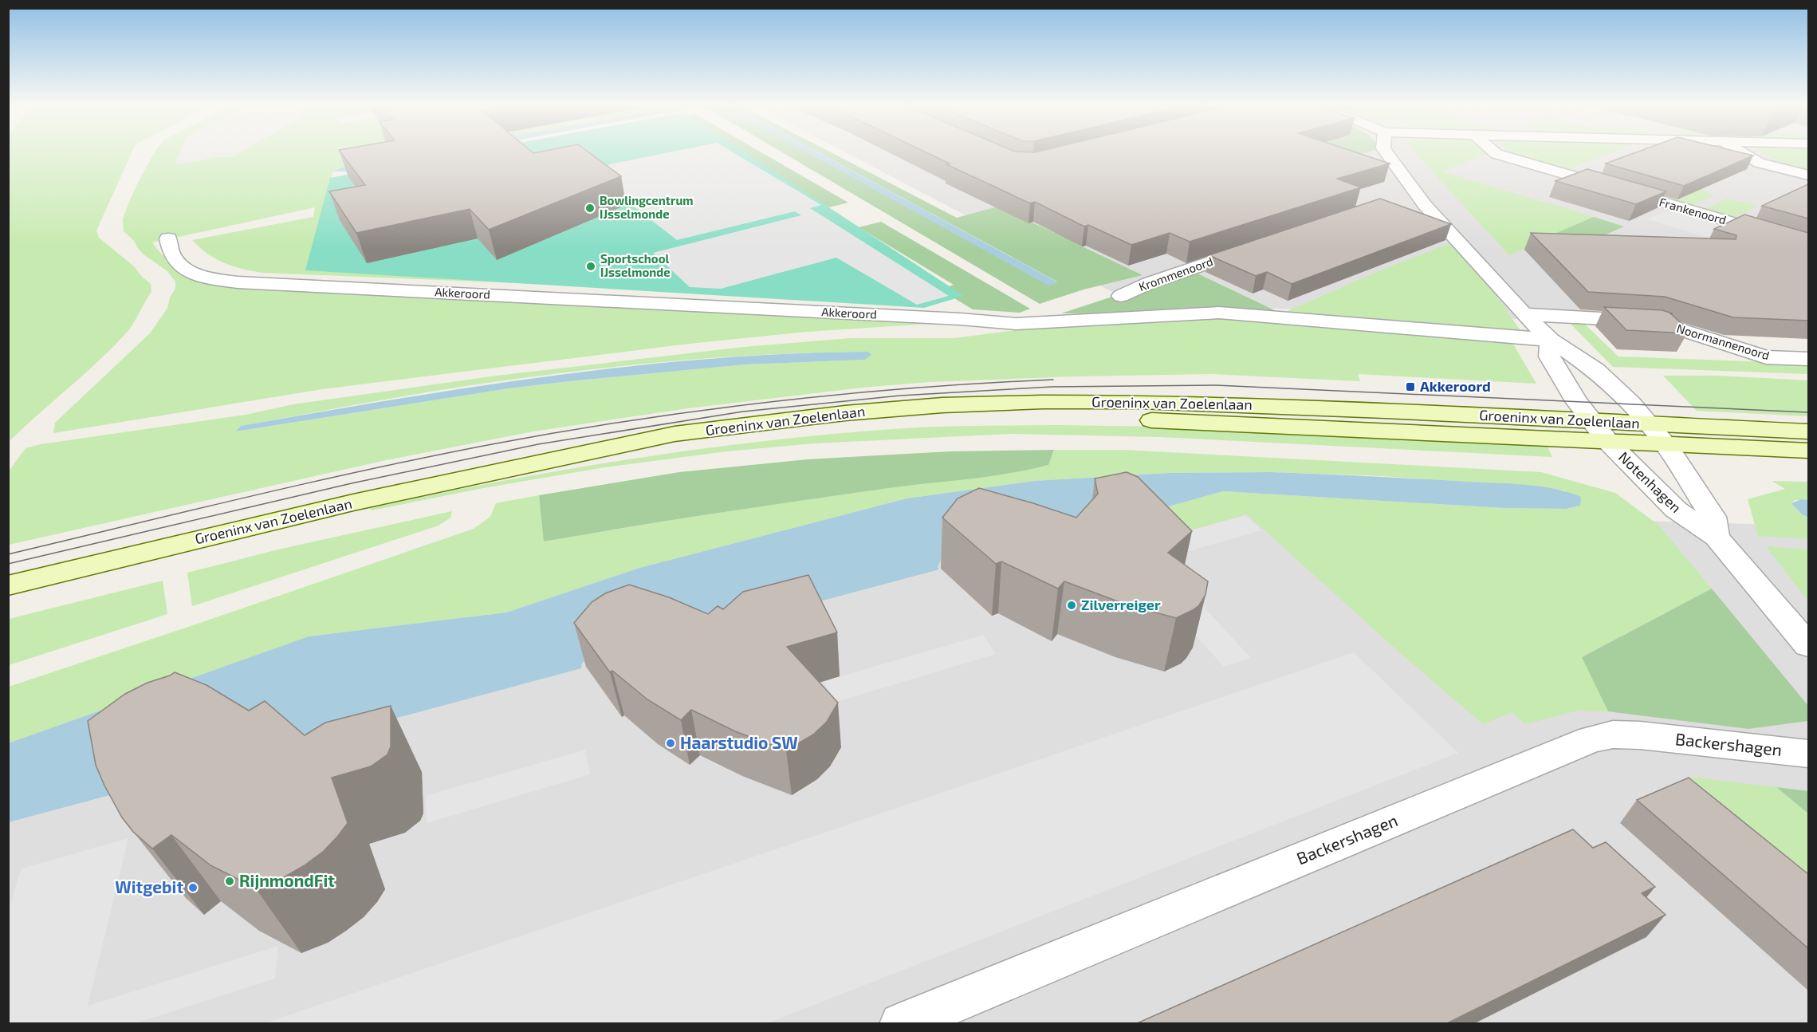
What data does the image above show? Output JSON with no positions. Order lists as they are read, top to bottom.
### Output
{
  "streets": {
    "main road": ["Groeninx van Zoelenlaan"],
    "street": [
      "Frankenoord",
      "Krommenoord",
      "Akkeroord",
      "Noormannenoord",
      "Notenhagen",
      "Backershagen"
    ]
  },
  "crossings": [
    ["Akkeroord", "Noormannenoord"],
    ["Akkeroord", "Groeninx van Zoelenlaan"],
    ["Akkeroord", "Notenhagen"],
    ["Groeninx van Zoelenlaan", "Notenhagen"]
  ],
  "places": {
    "other": [
      "Bowlingcentrum IJsselmonde",
      "Sportschool IJsselmonde",
      "Zilverreiger",
      "Haarstudio SW",
      "RijnmondFit",
      "Witgebit"
    ],
    "transit": ["Akkeroord"]
  }
}
